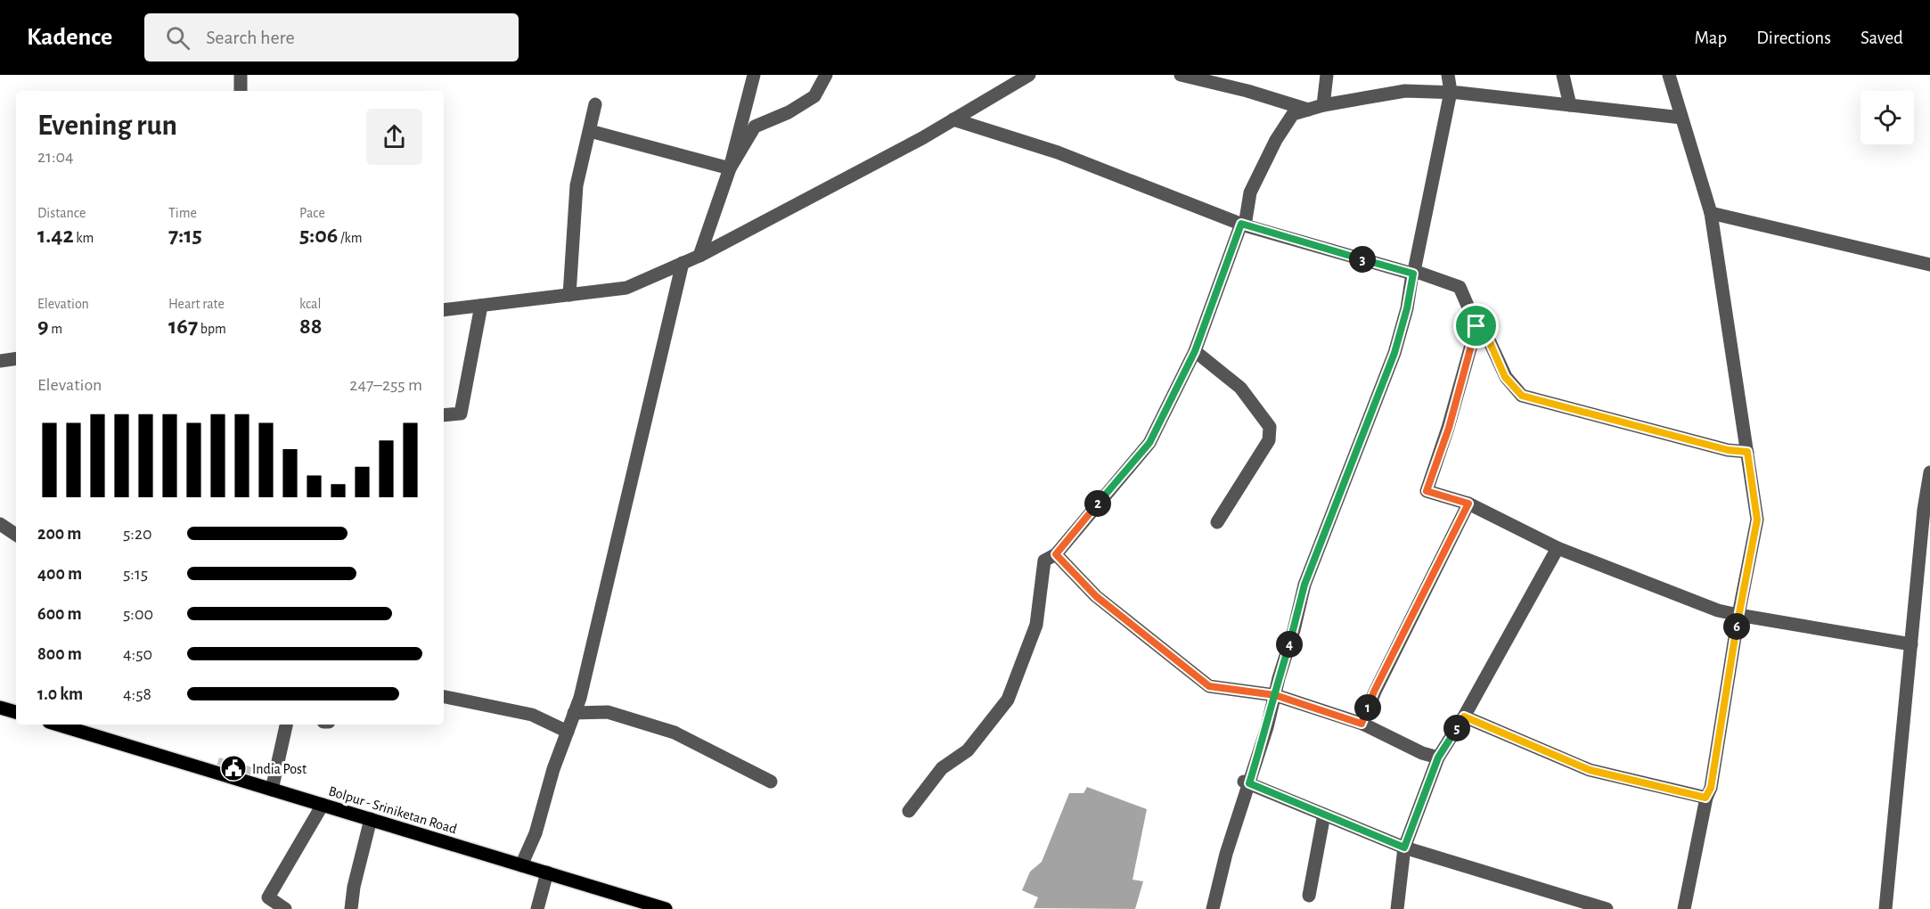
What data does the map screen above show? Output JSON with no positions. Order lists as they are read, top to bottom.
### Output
{
  "streets": {
    "main road": ["Bolpur - Sriniketan Road"]
  },
  "places": {
    "public building": ["India Post"]
  },
  "page": {
    "header": "Kadence",
    "search": "Search here",
    "nav": ["Map", "Directions", "Saved"],
    "heading": ["Evening run", "21:04"],
    "stats": [
      ["Distance", "1.42 km"],
      ["Time", "7:15"],
      ["Pace", "5:06 /km"],
      ["Elevation", "9 m"],
      ["Heart rate", "167 bpm"],
      ["kcal", "88"]
    ],
    "pins": [
      "3",
      "2",
      "6",
      "4",
      "1",
      "5"
    ],
    "chart": ["Elevation", "247–255 m"],
    "list": [
      {
        "name": "200 m",
        "note": "5:20"
      },
      {
        "name": "400 m",
        "note": "5:15"
      },
      {
        "name": "600 m",
        "note": "5:00"
      },
      {
        "name": "800 m",
        "note": "4:50"
      },
      {
        "name": "1.0 km",
        "note": "4:58"
      }
    ]
  }
}
